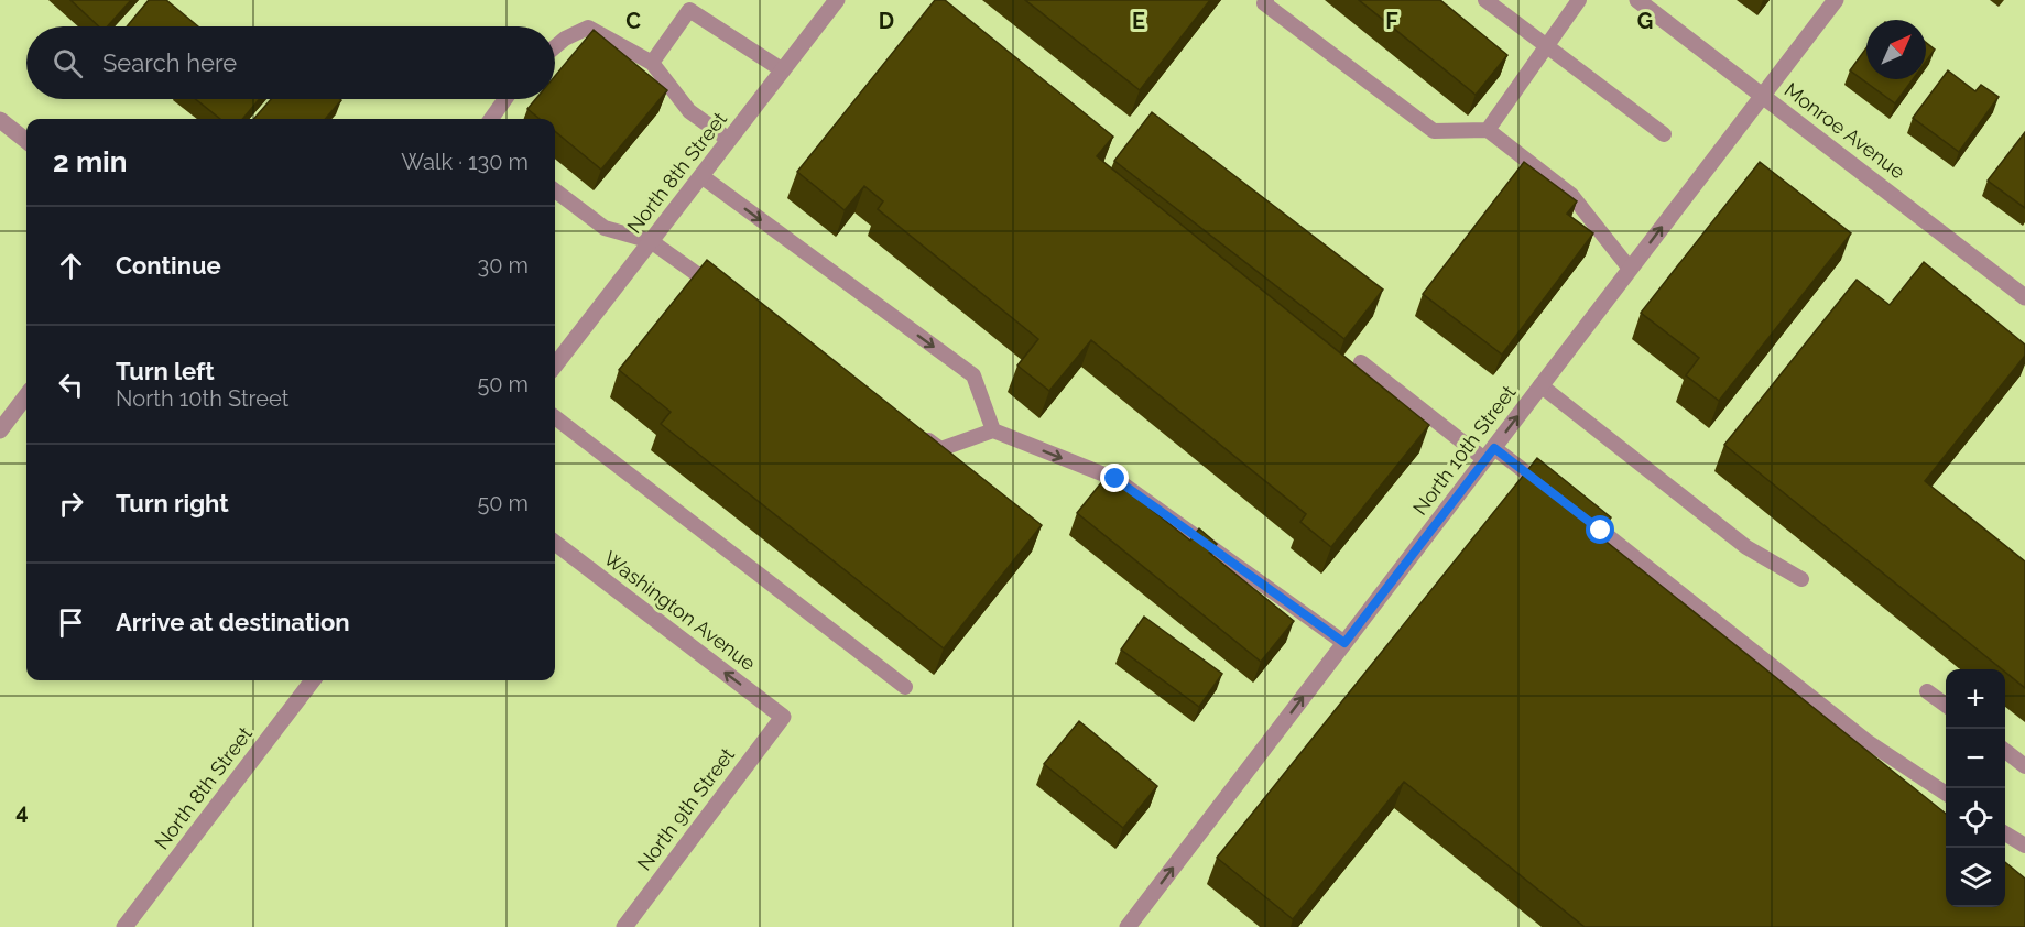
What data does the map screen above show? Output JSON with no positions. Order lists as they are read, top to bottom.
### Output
{
  "streets": {
    "street": [
      "Monroe Avenue",
      "North 8th Street",
      "North 10th Street",
      "Washington Avenue",
      "North 9th Street"
    ]
  },
  "crossings": [
    ["Monroe Avenue", "North 10th Street"],
    ["Washington Avenue", "North 9th Street"]
  ],
  "one_way": ["North 10th Street", "Washington Avenue"],
  "north": "top right",
  "page": {
    "search": "Search here",
    "heading": ["2 min", "Walk · 130 m"],
    "list": [
      ["Continue", "30 m"],
      ["Turn left", "North 10th Street", "50 m"],
      ["Turn right", "50 m"],
      "Arrive at destination"
    ],
    "map_buttons": ["+", "−"]
  },
  "grid": {
    "columns": [
      "C",
      "D",
      "E",
      "F",
      "G"
    ],
    "rows": ["4"]
  }
}
